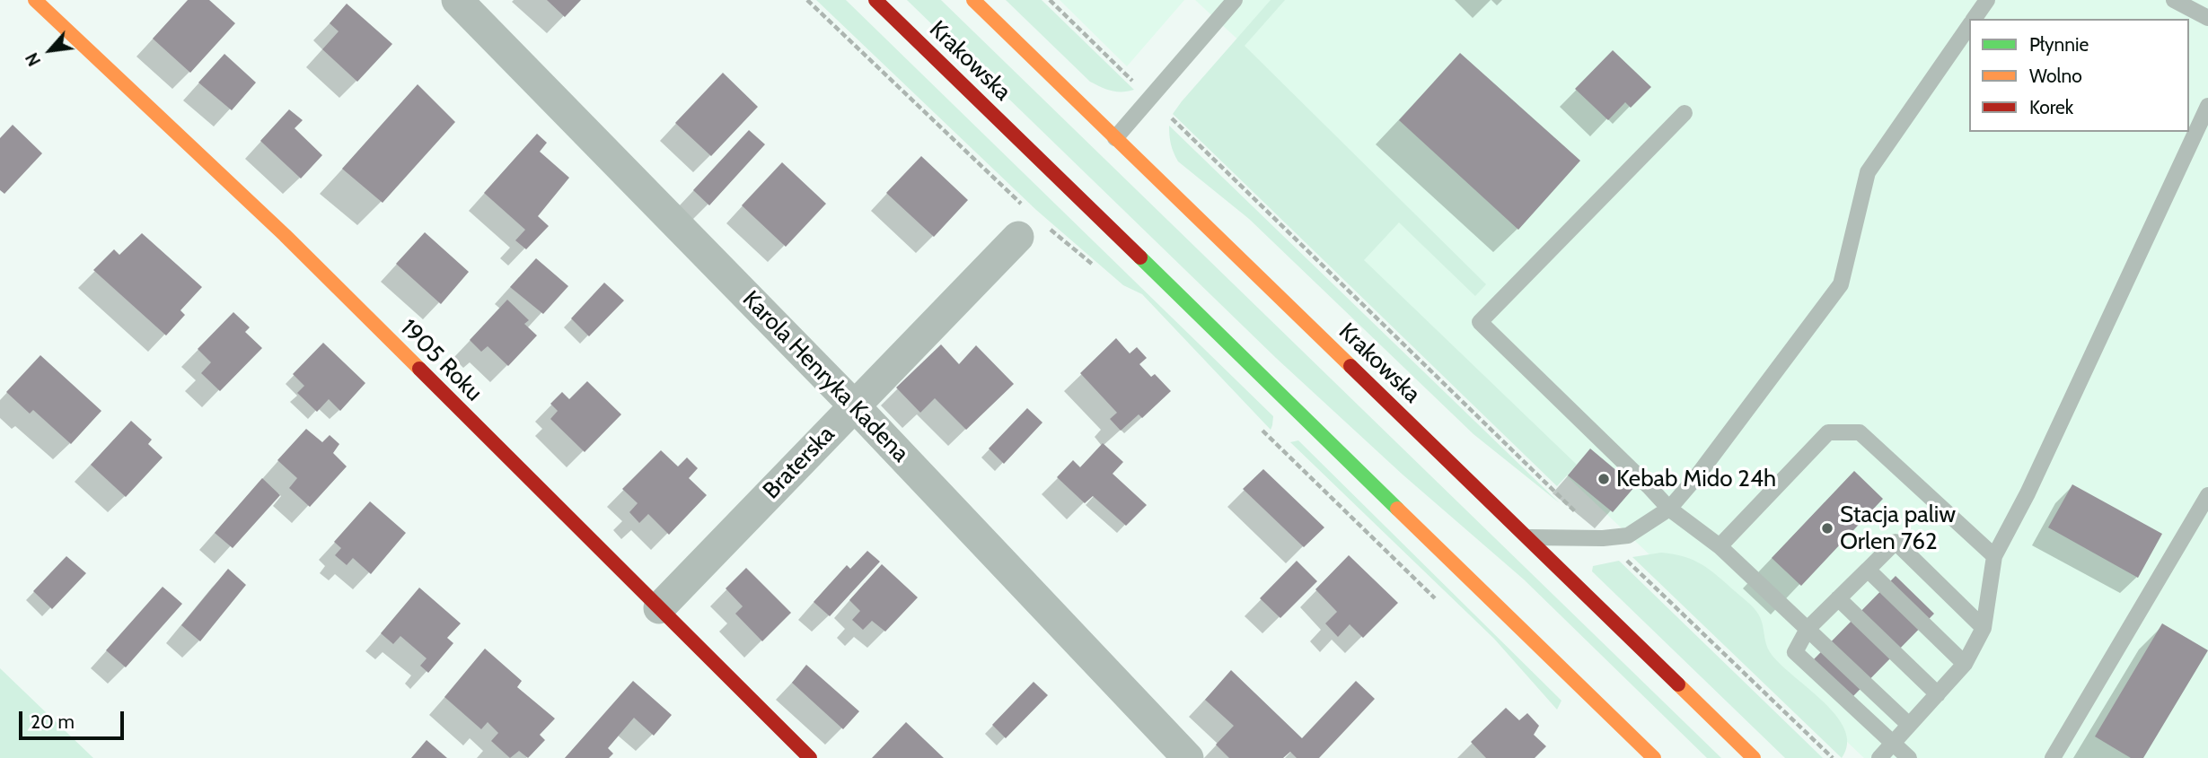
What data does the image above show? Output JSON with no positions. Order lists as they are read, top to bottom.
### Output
{
  "streets": {
    "main road": ["Krakowska", "1905 Roku"],
    "street": ["Karola Henryka Kadena", "Braterska"]
  },
  "crossings": [
    ["1905 Roku", "Braterska"],
    ["Karola Henryka Kadena", "Braterska"]
  ],
  "places": ["Kebab Mido 24h", "Stacja paliw Orlen 762"],
  "legend": ["Płynnie", "Wolno", "Korek"],
  "scale_bar": "20 m",
  "north": "bottom left"
}
